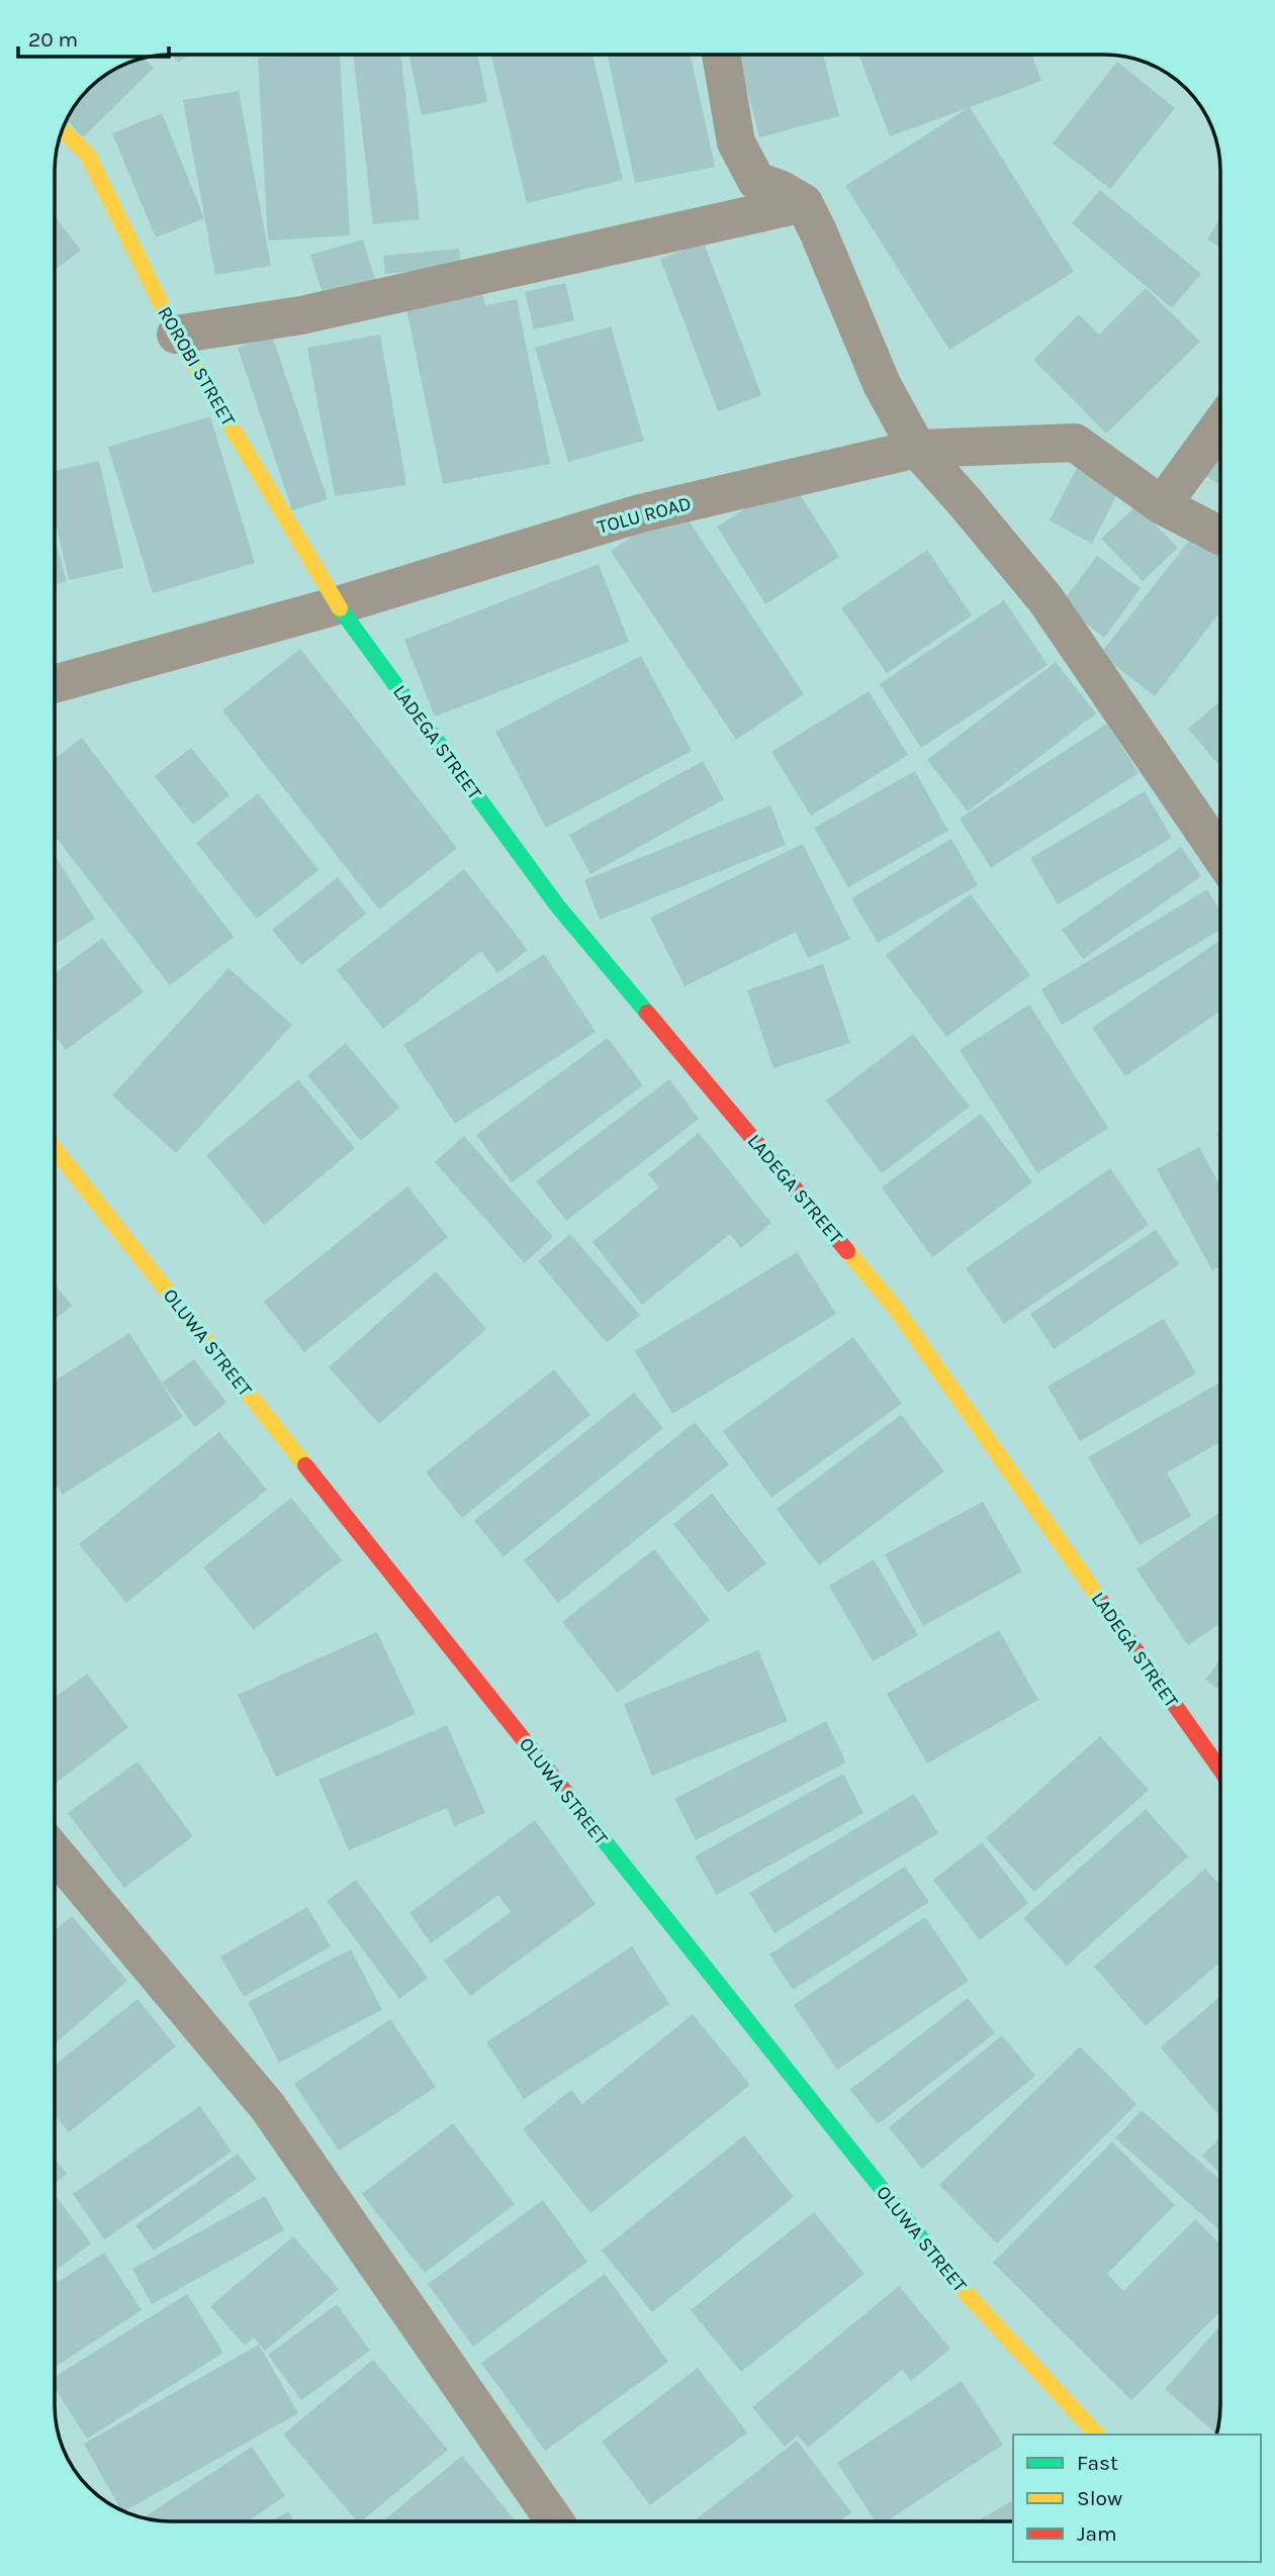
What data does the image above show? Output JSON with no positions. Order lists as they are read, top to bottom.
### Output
{
  "streets": {
    "street": [
      "ROROBI STREET",
      "TOLU ROAD",
      "LADEGA STREET",
      "OLUWA STREET"
    ]
  },
  "crossings": [
    ["ROROBI STREET", "TOLU ROAD"],
    ["ROROBI STREET", "LADEGA STREET"],
    ["TOLU ROAD", "LADEGA STREET"]
  ],
  "legend": ["Fast", "Slow", "Jam"],
  "scale_bar": "20 m"
}
